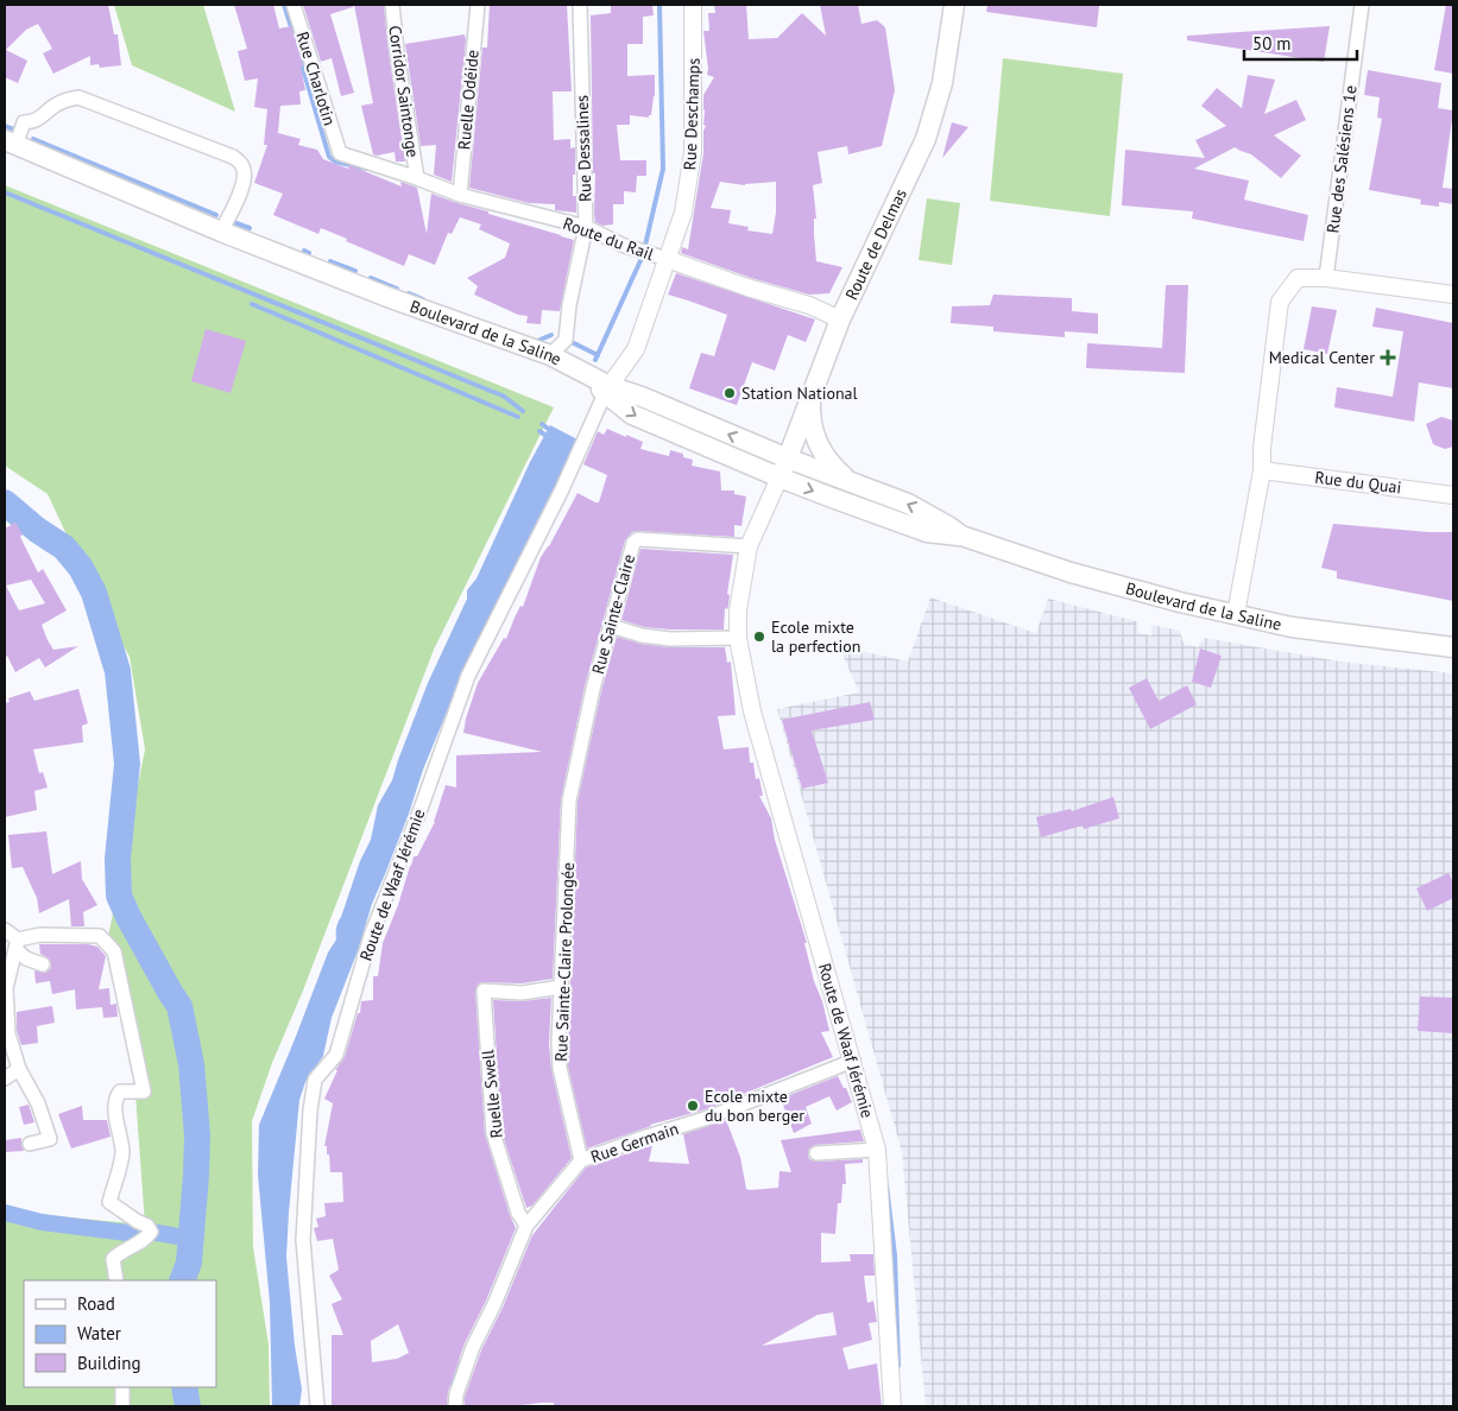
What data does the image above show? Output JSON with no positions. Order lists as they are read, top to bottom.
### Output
{
  "streets": {
    "main road": ["Route de Delmas", "Boulevard de la Saline"],
    "street": [
      "Rue Charlotin",
      "Corridor Saintonge",
      "Ruelle Odéide",
      "Rue Deschamps",
      "Rue Dessalines",
      "Rue des Salésiens 1e",
      "Route du Rail",
      "Rue du Quai",
      "Rue Sainte-Claire",
      "Route de Waaf Jérémie",
      "Rue Sainte-Claire Prolongée",
      "Ruelle Swell",
      "Rue Germain"
    ]
  },
  "crossings": [
    ["Rue Charlotin", "Route du Rail"],
    ["Corridor Saintonge", "Route du Rail"],
    ["Ruelle Odéide", "Route du Rail"],
    ["Rue Deschamps", "Route du Rail"],
    ["Rue Deschamps", "Boulevard de la Saline"],
    ["Rue Deschamps", "Route de Waaf Jérémie"],
    ["Rue Dessalines", "Route du Rail"],
    ["Rue Dessalines", "Boulevard de la Saline"],
    ["Route du Rail", "Route de Delmas"],
    ["Route de Delmas", "Boulevard de la Saline"],
    ["Route de Delmas", "Route de Waaf Jérémie"],
    ["Boulevard de la Saline", "Route de Waaf Jérémie"],
    ["Rue Sainte-Claire", "Route de Waaf Jérémie"],
    ["Rue Sainte-Claire", "Rue Sainte-Claire Prolongée"],
    ["Route de Waaf Jérémie", "Rue Germain"],
    ["Rue Sainte-Claire Prolongée", "Ruelle Swell"],
    ["Rue Sainte-Claire Prolongée", "Rue Germain"]
  ],
  "places": {
    "health": ["Medical Center"],
    "other": ["Station National", "Ecole mixte la perfection", "Ecole mixte du bon berger"]
  },
  "legend": ["Road", "Water", "Building"],
  "scale_bar": "50 m"
}
